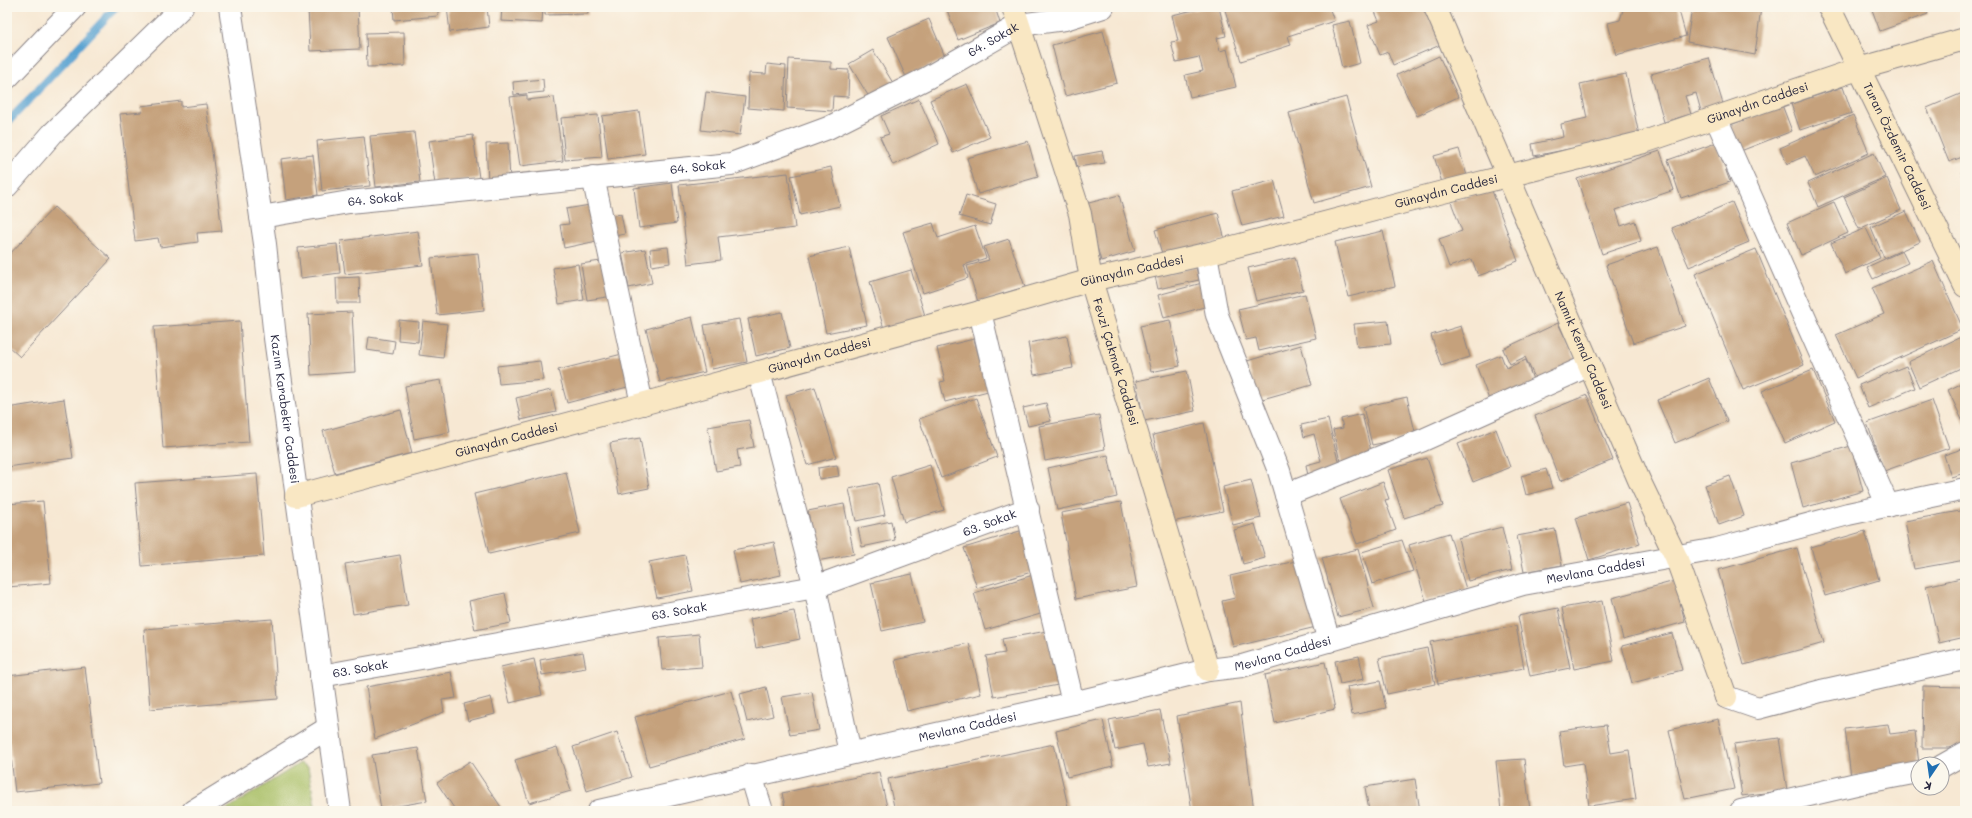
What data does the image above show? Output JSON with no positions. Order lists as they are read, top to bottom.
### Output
{
  "streets": {
    "street": [
      "64. Sokak",
      "Günaydın Caddesi",
      "Turan Özdemir Caddesi",
      "Namık Kemal Caddesi",
      "Fevzi Çakmak Caddesi",
      "Kazım Karabekir Caddesi",
      "63. Sokak",
      "Mevlana Caddesi"
    ]
  },
  "crossings": [
    ["64. Sokak", "Fevzi Çakmak Caddesi"],
    ["64. Sokak", "Kazım Karabekir Caddesi"],
    ["Günaydın Caddesi", "Turan Özdemir Caddesi"],
    ["Günaydın Caddesi", "Namık Kemal Caddesi"],
    ["Günaydın Caddesi", "Fevzi Çakmak Caddesi"],
    ["Günaydın Caddesi", "Kazım Karabekir Caddesi"],
    ["Namık Kemal Caddesi", "Mevlana Caddesi"],
    ["Fevzi Çakmak Caddesi", "Mevlana Caddesi"],
    ["Kazım Karabekir Caddesi", "63. Sokak"]
  ],
  "north": "bottom"
}
